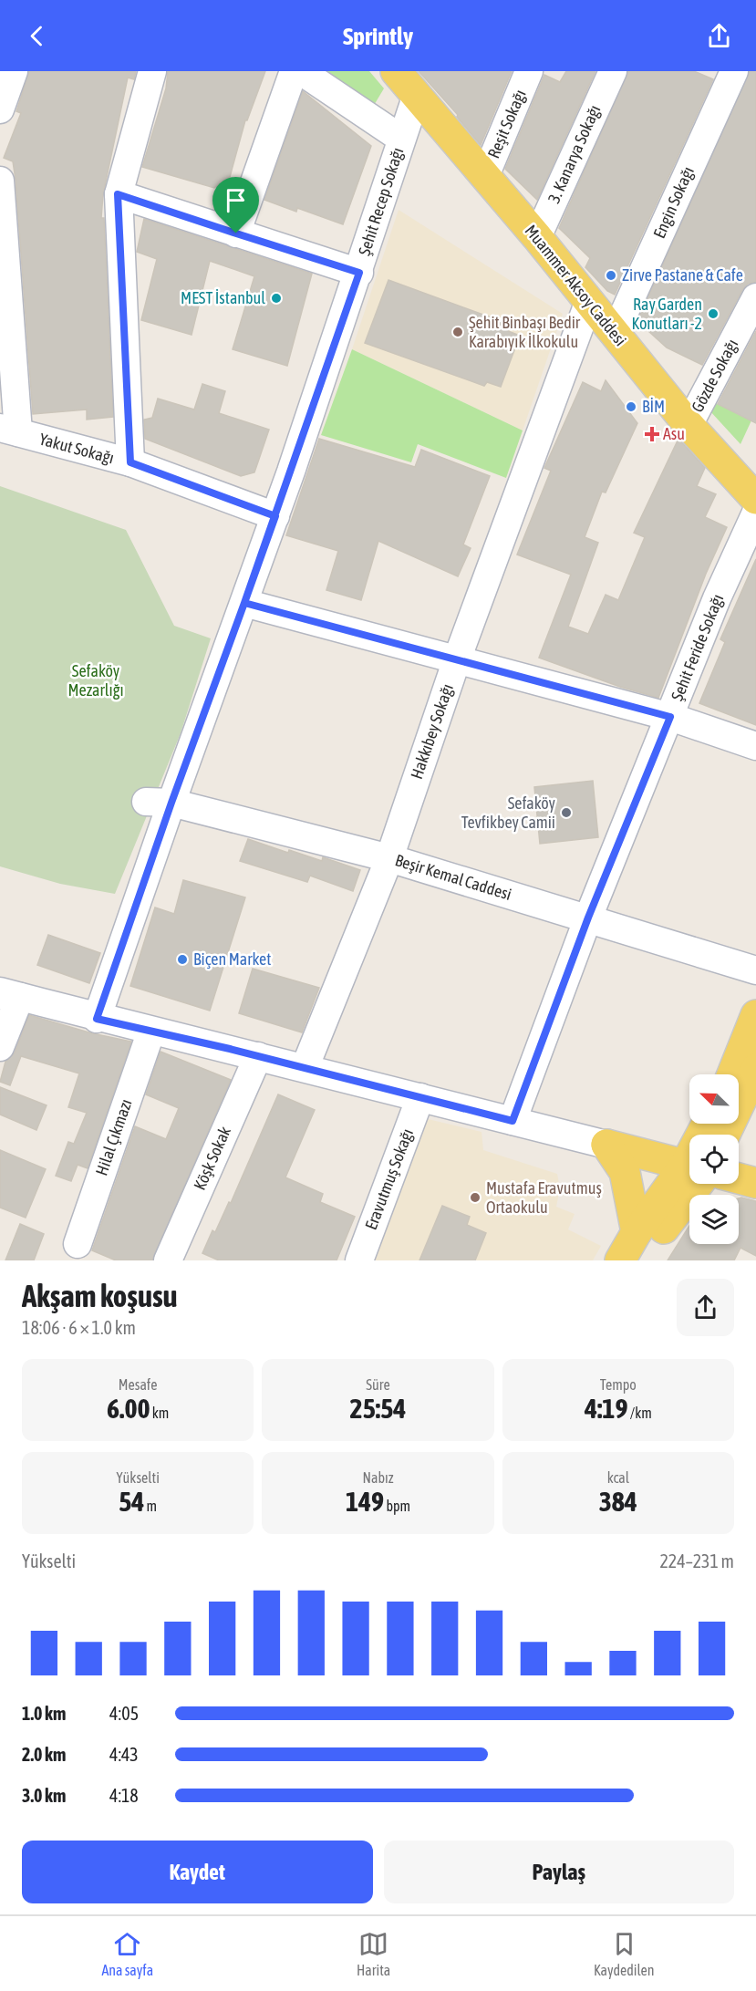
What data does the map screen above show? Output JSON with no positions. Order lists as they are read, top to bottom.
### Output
{
  "streets": {
    "main road": ["Muammer Aksoy Caddesi"],
    "street": [
      "Reşit Sokağı",
      "3. Kanarya Sokağı",
      "Şehit Recep Sokağı",
      "Engin Sokağı",
      "Gözde Sokağı",
      "Yakut Sokağı",
      "Şehit Feride Sokağı",
      "Hakkıbey Sokağı",
      "Beşir Kemal Caddesi",
      "Hilal Çıkmazı",
      "Köşk Sokak",
      "Eravutmuş Sokağı"
    ]
  },
  "crossings": [
    ["Reşit Sokağı", "Muammer Aksoy Caddesi"],
    ["3. Kanarya Sokağı", "Muammer Aksoy Caddesi"],
    ["Şehit Recep Sokağı", "Muammer Aksoy Caddesi"],
    ["Şehit Recep Sokağı", "Yakut Sokağı"],
    ["Şehit Recep Sokağı", "Beşir Kemal Caddesi"],
    ["Engin Sokağı", "Muammer Aksoy Caddesi"],
    ["Muammer Aksoy Caddesi", "Gözde Sokağı"],
    ["Muammer Aksoy Caddesi", "Hakkıbey Sokağı"],
    ["Şehit Feride Sokağı", "Beşir Kemal Caddesi"],
    ["Hakkıbey Sokağı", "Beşir Kemal Caddesi"]
  ],
  "parks": ["Sefaköy Mezarlığı"],
  "places": {
    "other": [
      "Zirve Pastane & Cafe",
      "MEST İstanbul",
      "Ray Garden Konutları -2",
      "Şehit Binbaşı Bedir Karabıyık İlkokulu",
      "BİM",
      "Sefaköy Tevfikbey Camii",
      "Biçen Market",
      "Mustafa Eravutmuş Ortaokulu"
    ],
    "health": ["Asu"]
  },
  "north": "top left",
  "page": {
    "header": "Sprintly",
    "heading": ["Akşam koşusu", "18:06 · 6 × 1.0 km"],
    "stats": [
      ["Mesafe", "6.00 km"],
      ["Süre", "25:54"],
      ["Tempo", "4:19 /km"],
      ["Yükselti", "54 m"],
      ["Nabız", "149 bpm"],
      ["kcal", "384"]
    ],
    "chart": ["Yükselti", "224–231 m"],
    "list": [
      {
        "name": "1.0 km",
        "note": "4:05"
      },
      {
        "name": "2.0 km",
        "note": "4:43"
      },
      {
        "name": "3.0 km",
        "note": "4:18"
      }
    ],
    "buttons": ["Kaydet", "Paylaş"],
    "tabs": ["Ana sayfa", "Harita", "Kaydedilen"]
  }
}
